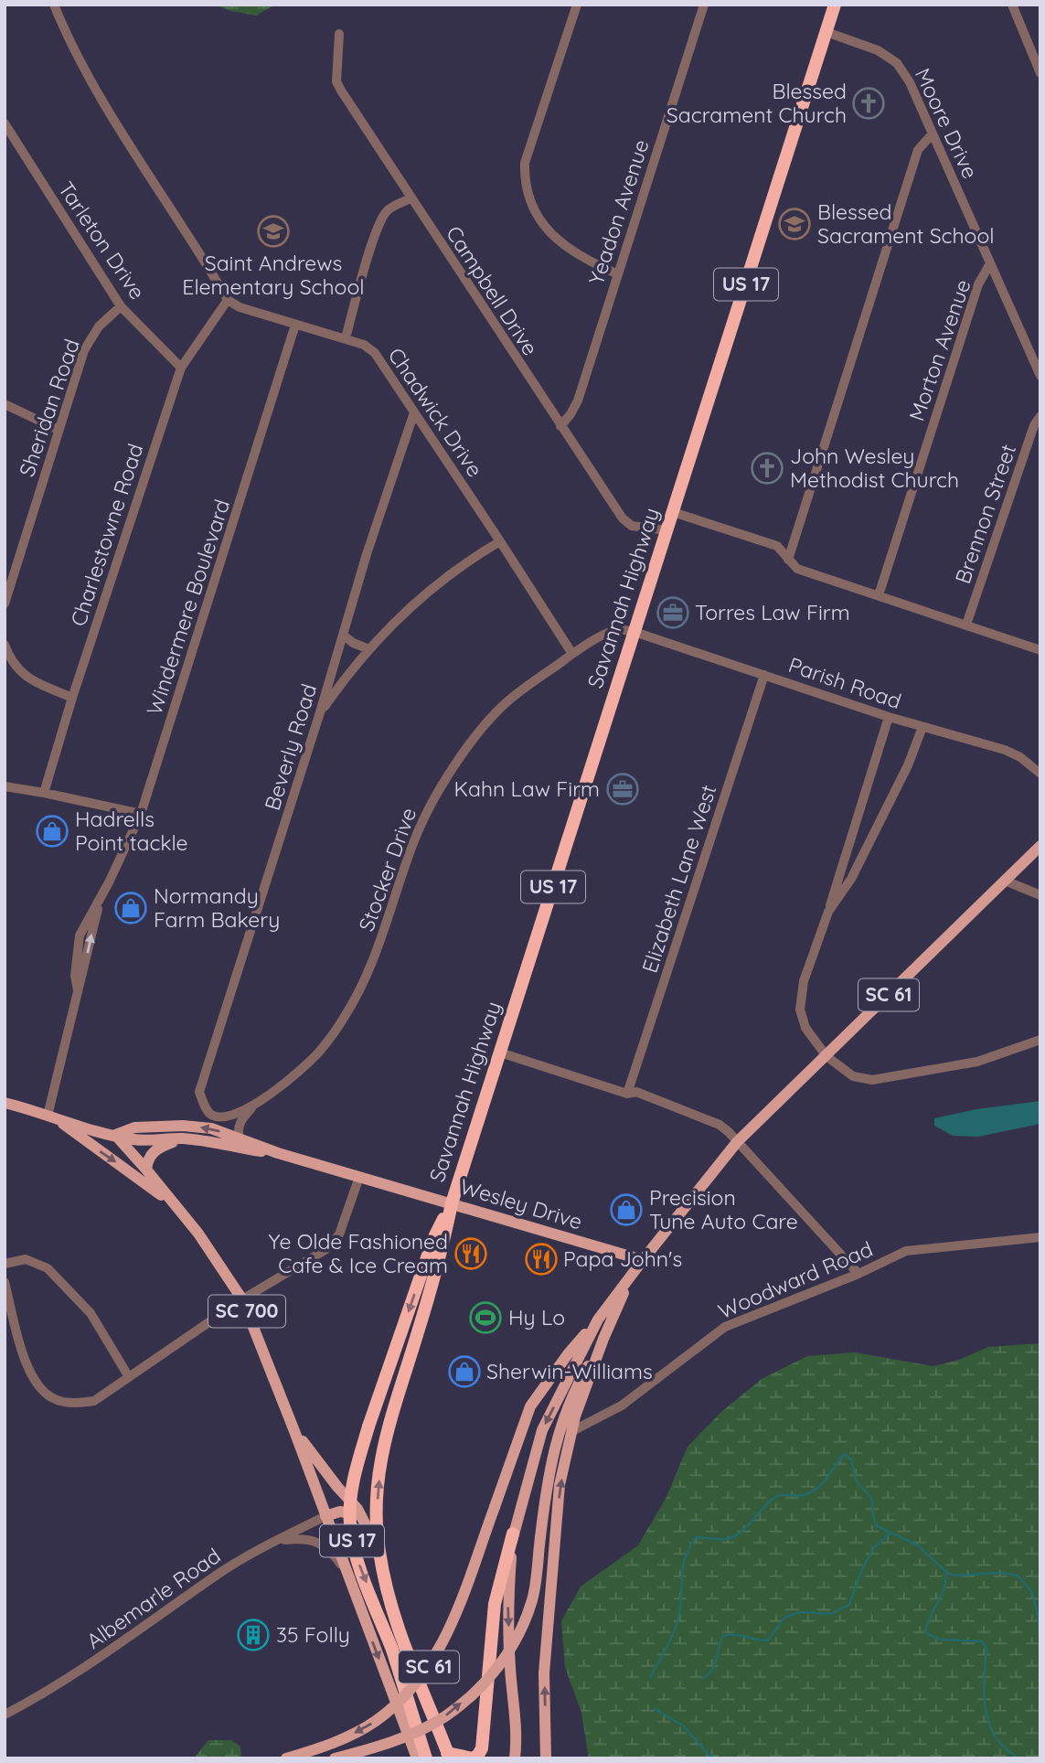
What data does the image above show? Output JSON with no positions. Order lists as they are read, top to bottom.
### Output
{
  "streets": {
    "highway": ["US 17", "Savannah Highway"],
    "main road": ["SC 61", "Wesley Drive", "SC 700"],
    "street": [
      "Moore Drive",
      "Yeadon Avenue",
      "Tarleton Drive",
      "Campbell Drive",
      "Morton Avenue",
      "Sheridan Road",
      "Chadwick Drive",
      "Brennon Street",
      "Charlestowne Road",
      "Windermere Boulevard",
      "Parish Road",
      "Beverly Road",
      "Stocker Drive",
      "Elizabeth Lane West",
      "Woodward Road",
      "Albemarle Road"
    ]
  },
  "crossings": [
    ["Moore Drive", "Morton Avenue"],
    ["Moore Drive", "Savannah Highway"],
    ["Yeadon Avenue", "Campbell Drive"],
    ["Tarleton Drive", "Sheridan Road"],
    ["Tarleton Drive", "Charlestowne Road"],
    ["Campbell Drive", "Savannah Highway"],
    ["Chadwick Drive", "Charlestowne Road"],
    ["Chadwick Drive", "Windermere Boulevard"],
    ["Chadwick Drive", "Beverly Road"],
    ["Chadwick Drive", "Stocker Drive"],
    ["Savannah Highway", "Parish Road"],
    ["Savannah Highway", "Stocker Drive"],
    ["Savannah Highway", "Wesley Drive"],
    ["Windermere Boulevard", "SC 700"],
    ["Parish Road", "Stocker Drive"],
    ["Parish Road", "Elizabeth Lane West"],
    ["Beverly Road", "Stocker Drive"],
    ["Stocker Drive", "Wesley Drive"],
    ["SC 61", "Wesley Drive"],
    ["Wesley Drive", "SC 700"],
    ["SC 700", "Albemarle Road"]
  ],
  "places": {
    "church": ["Blessed Sacrament Church", "John Wesley Methodist Church"],
    "school or university": ["Blessed Sacrament School", "Saint Andrews Elementary School"],
    "office": ["Torres Law Firm", "Kahn Law Firm"],
    "shop": [
      "Hadrells Point tackle",
      "Normandy Farm Bakery",
      "Precision Tune Auto Care",
      "Sherwin-Williams"
    ],
    "restaurant": ["Ye Olde Fashioned Cafe & Ice Cream", "Papa John's"],
    "sports": ["Hy Lo"],
    "building": ["35 Folly"]
  }
}
